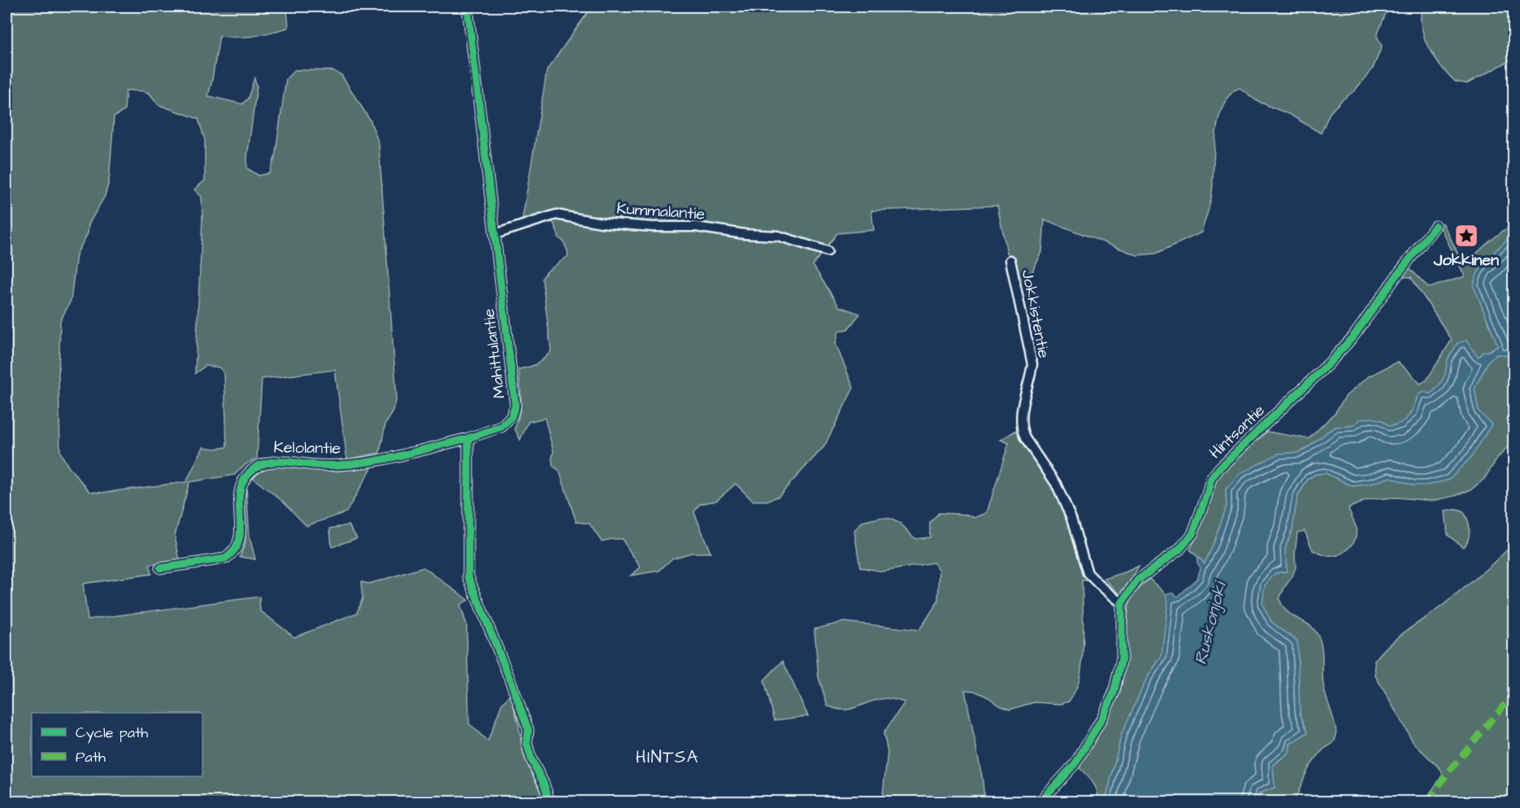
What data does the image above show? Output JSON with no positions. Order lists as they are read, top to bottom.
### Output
{
  "streets": {
    "street": [
      "Kummalantie",
      "Jokkistentie",
      "Mahittulantie",
      "Hintsantie",
      "Kelolantie"
    ]
  },
  "crossings": [
    ["Kummalantie", "Mahittulantie"],
    ["Jokkistentie", "Hintsantie"],
    ["Mahittulantie", "Kelolantie"]
  ],
  "districts": ["HINTSA"],
  "water": ["Ruskonjoki"],
  "places": {
    "place": ["Jokkinen"]
  },
  "legend": ["Cycle path", "Path"]
}
